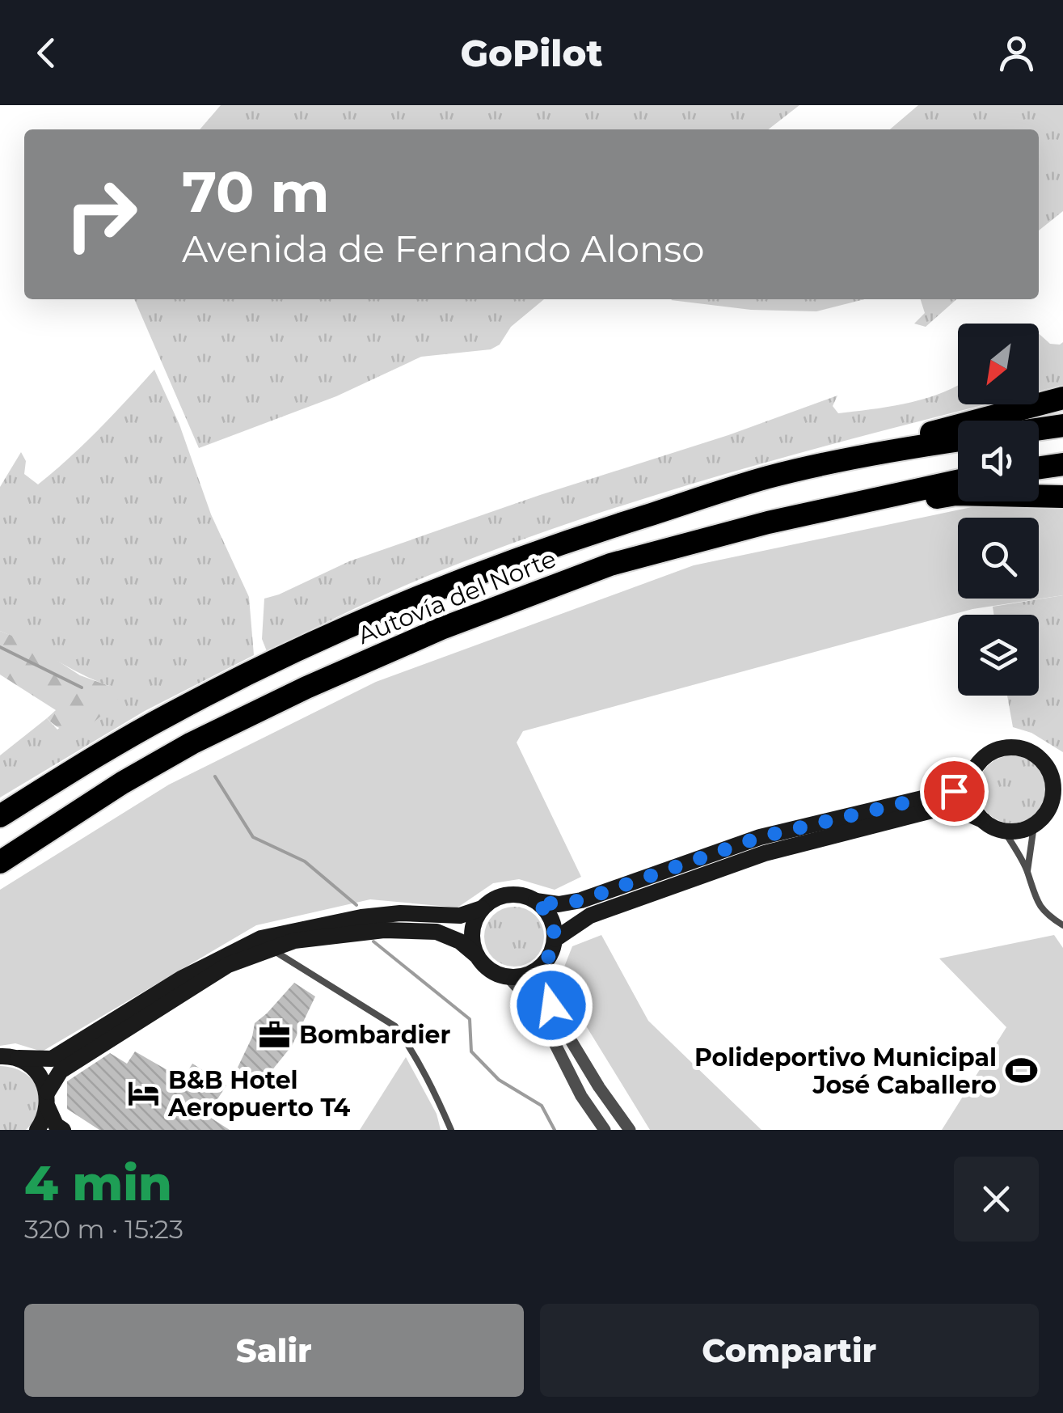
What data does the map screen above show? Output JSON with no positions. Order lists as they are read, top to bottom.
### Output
{
  "streets": {
    "highway": ["Autovía del Norte"]
  },
  "places": {
    "office": ["Bombardier"],
    "sports": ["Polideportivo Municipal José Caballero"],
    "hotel": ["B&B Hotel Aeropuerto T4"]
  },
  "north": "bottom left",
  "page": {
    "header": "GoPilot",
    "turn": ["70 m", "Avenida de Fernando Alonso"],
    "heading": ["4 min", "320 m · 15:23"],
    "buttons": ["Salir", "Compartir"]
  }
}
